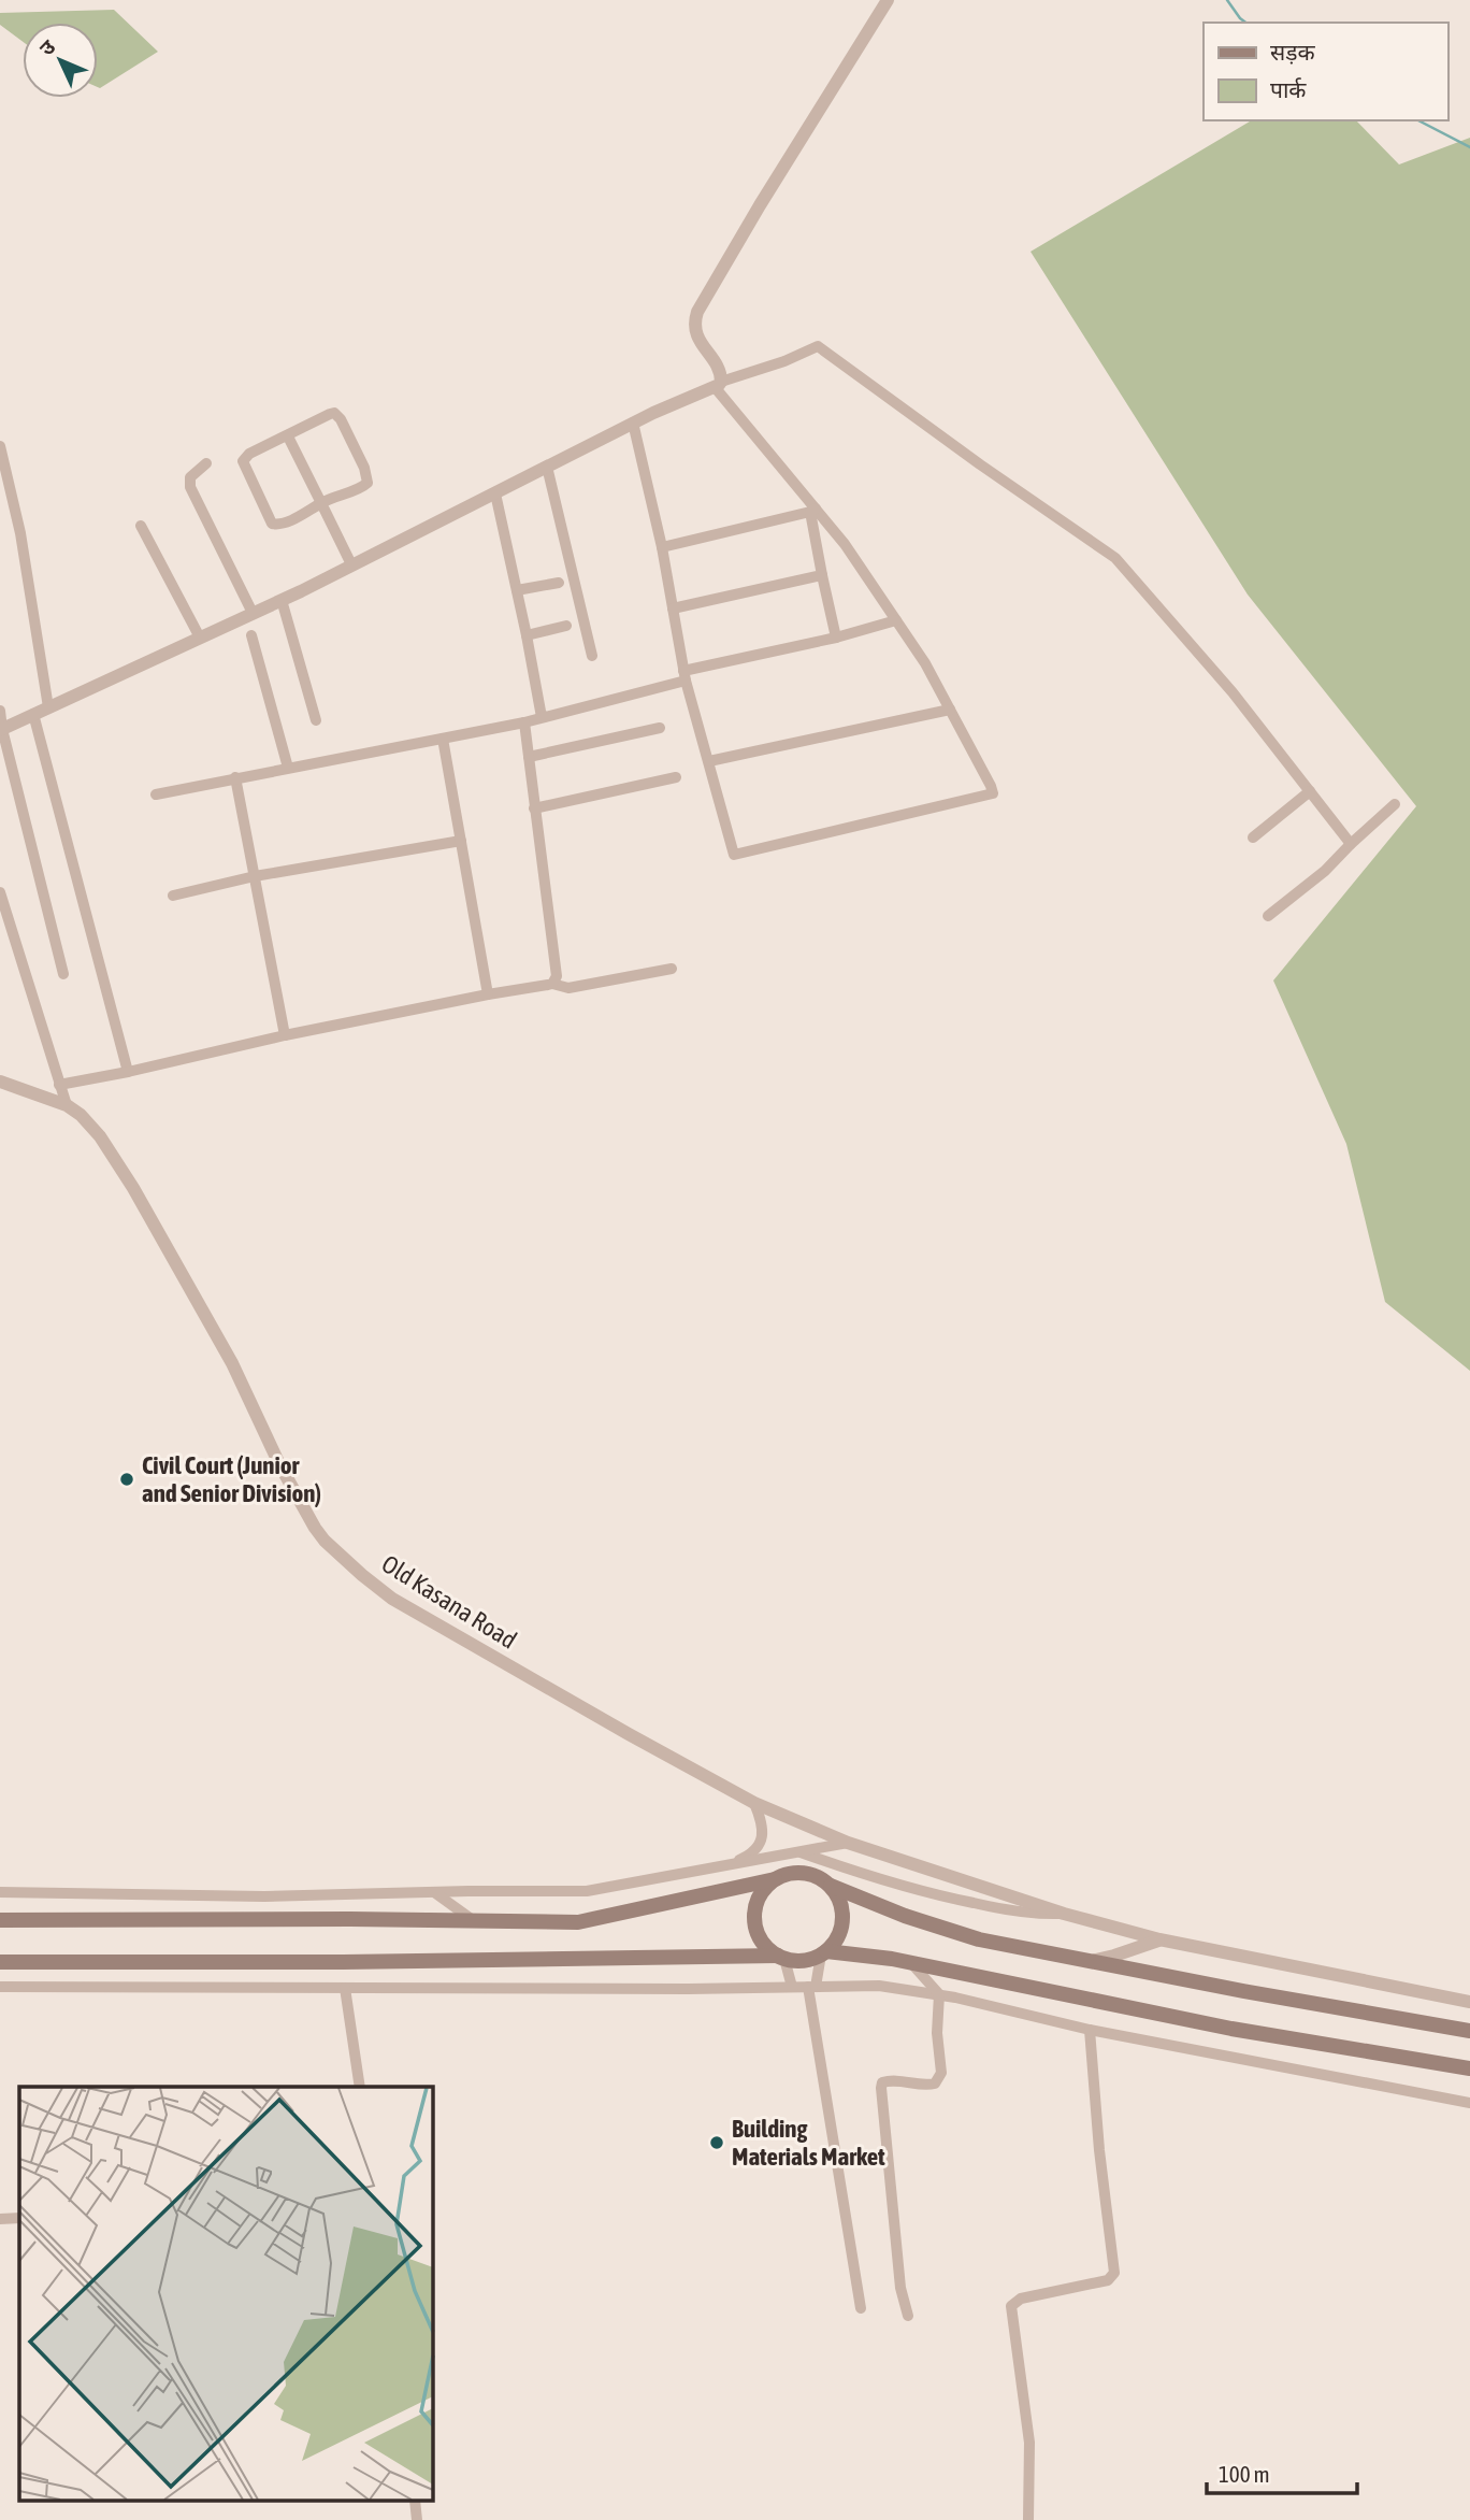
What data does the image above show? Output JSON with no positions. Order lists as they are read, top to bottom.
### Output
{
  "streets": {
    "street": ["Old Kasana Road"]
  },
  "places": ["Civil Court (Junior and Senior Division)", "Building Materials Market"],
  "legend": ["सड़क", "पार्क"],
  "scale_bar": "100 m",
  "north": "top left"
}
